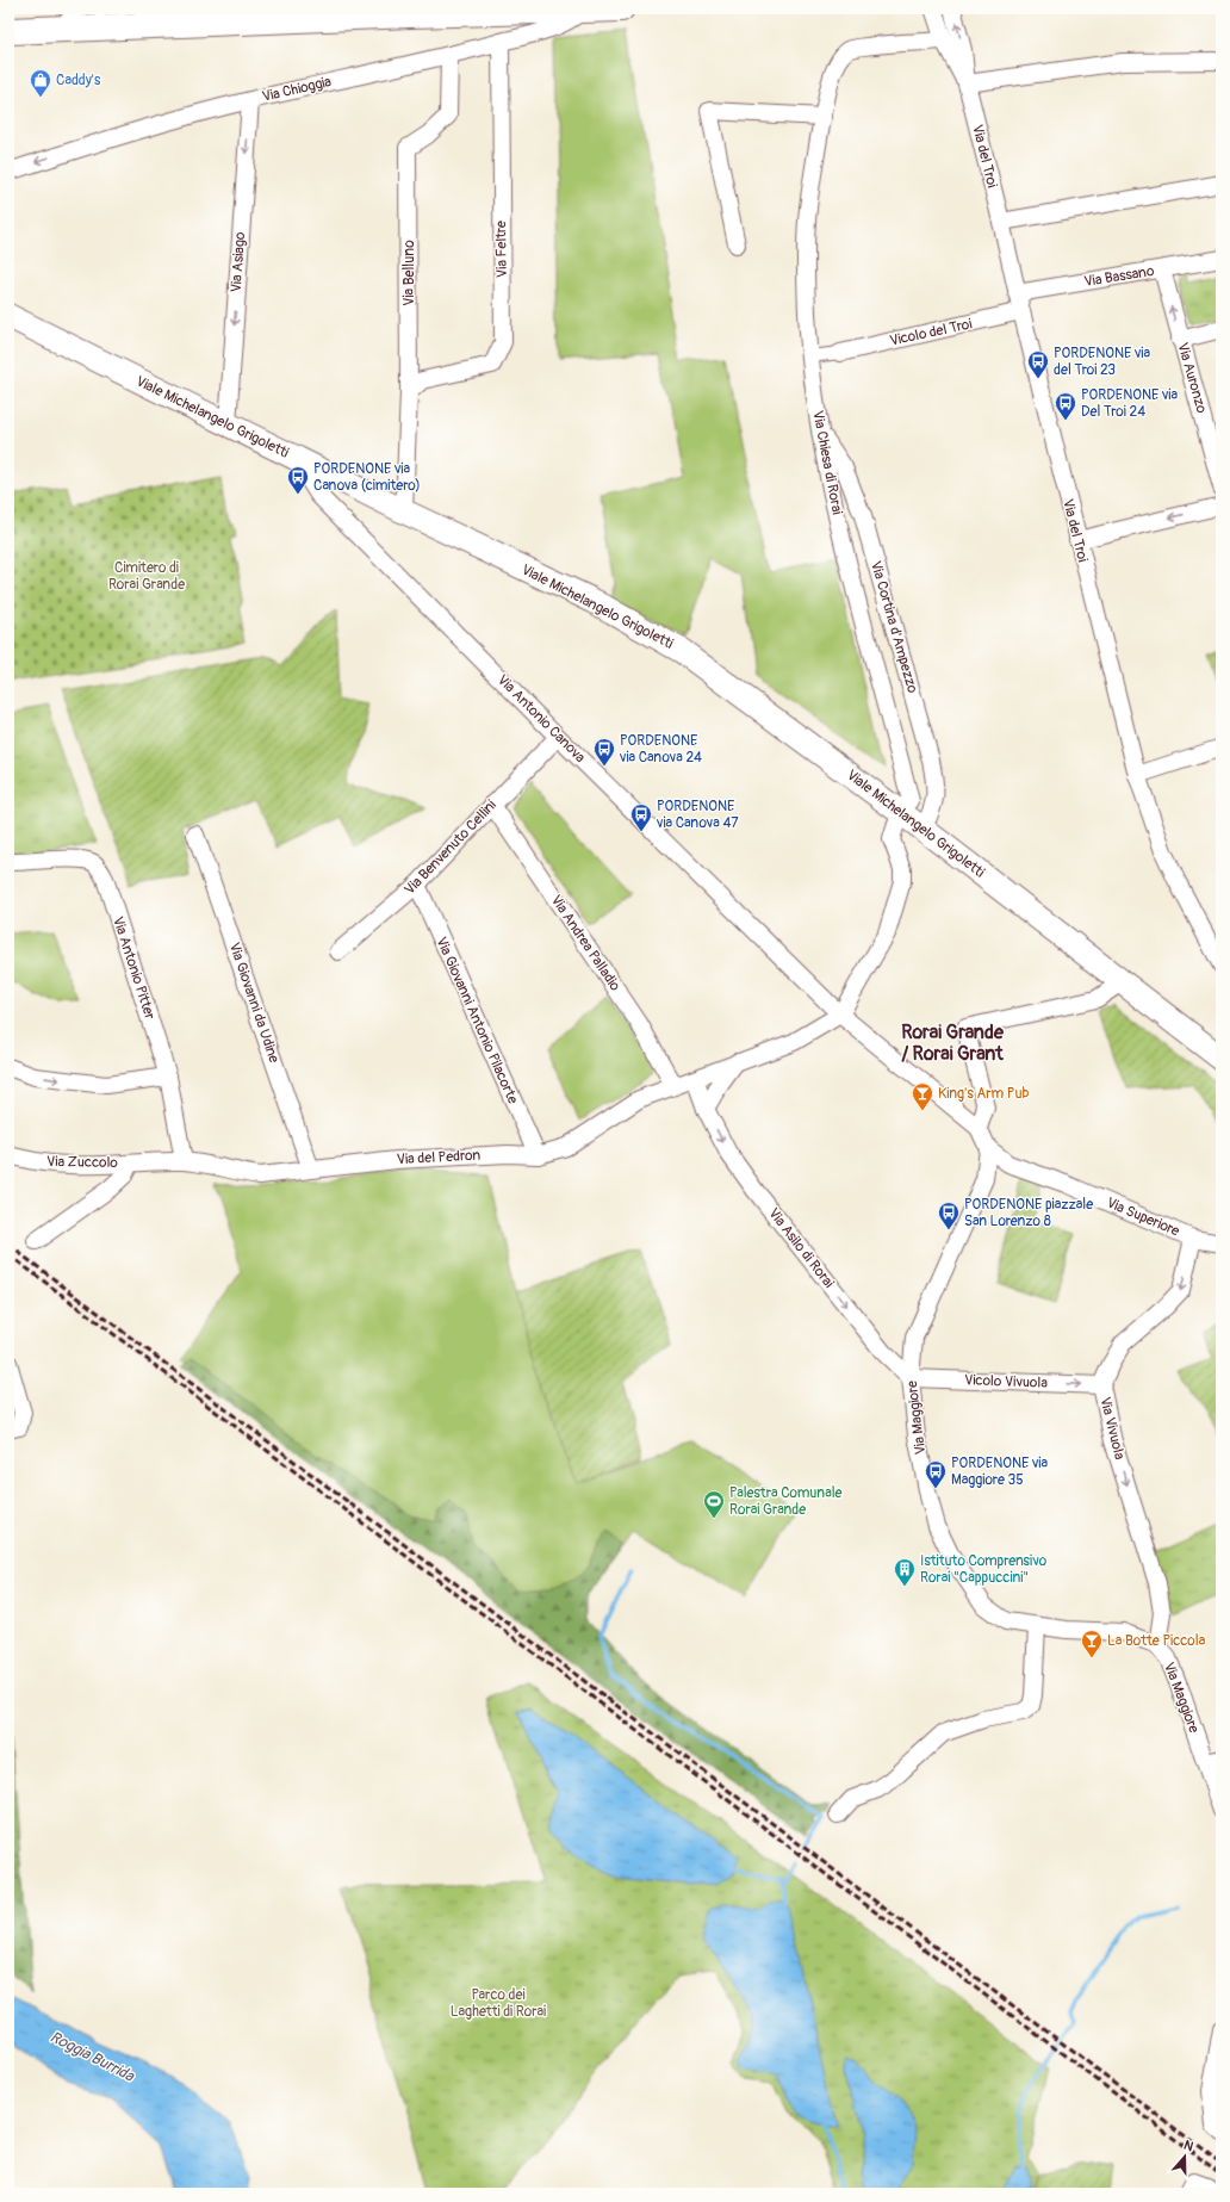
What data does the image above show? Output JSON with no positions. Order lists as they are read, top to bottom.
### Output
{
  "streets": {
    "main road": ["Viale Michelangelo Grigoletti"],
    "street": [
      "Via Chioggia",
      "Via del Troi",
      "Via Feltre",
      "Via Asiago",
      "Via Belluno",
      "Via Bassano",
      "Vicolo del Troi",
      "Via Auronzo",
      "Via Chiesa di Rorai",
      "Via Cortina d'Ampezzo",
      "Via Antonio Canova",
      "Via Benvenuto Cellini",
      "Via Andrea Palladio",
      "Via Antonio Pitter",
      "Via Giovanni da Udine",
      "Via Giovanni Antonio Pilacorte",
      "Via del Pedron",
      "Via Zuccolo",
      "Via Superiore",
      "Via Asilo di Rorai",
      "Vicolo Vivuola",
      "Via Maggiore",
      "Via Vivuola"
    ]
  },
  "crossings": [
    ["Via Chioggia", "Via Feltre"],
    ["Via Chioggia", "Via Asiago"],
    ["Via Chioggia", "Via Belluno"],
    ["Via del Troi", "Via Bassano"],
    ["Via del Troi", "Vicolo del Troi"],
    ["Via del Troi", "Via Chiesa di Rorai"],
    ["Via Feltre", "Via Belluno"],
    ["Via Asiago", "Viale Michelangelo Grigoletti"],
    ["Via Belluno", "Viale Michelangelo Grigoletti"],
    ["Via Bassano", "Via Auronzo"],
    ["Viale Michelangelo Grigoletti", "Via Cortina d'Ampezzo"],
    ["Viale Michelangelo Grigoletti", "Via Antonio Canova"],
    ["Via Chiesa di Rorai", "Via Cortina d'Ampezzo"],
    ["Via Antonio Canova", "Via Benvenuto Cellini"],
    ["Via Antonio Canova", "Via del Pedron"],
    ["Via Benvenuto Cellini", "Via Andrea Palladio"],
    ["Via Benvenuto Cellini", "Via Giovanni Antonio Pilacorte"],
    ["Via Andrea Palladio", "Via del Pedron"],
    ["Via Antonio Pitter", "Via del Pedron"],
    ["Via Giovanni da Udine", "Via del Pedron"],
    ["Via Giovanni Antonio Pilacorte", "Via del Pedron"],
    ["Via del Pedron", "Via Zuccolo"],
    ["Via del Pedron", "Via Asilo di Rorai"],
    ["Via Superiore", "Via Maggiore"],
    ["Via Superiore", "Via Vivuola"],
    ["Via Asilo di Rorai", "Vicolo Vivuola"],
    ["Via Asilo di Rorai", "Via Maggiore"],
    ["Vicolo Vivuola", "Via Maggiore"],
    ["Vicolo Vivuola", "Via Vivuola"],
    ["Via Maggiore", "Via Vivuola"]
  ],
  "one_way": [
    "Via Chioggia",
    "Via Asiago",
    "Via Asilo di Rorai",
    "Vicolo Vivuola",
    "Via Vivuola"
  ],
  "districts": ["Rorai Grande / Rorai Grant"],
  "water": ["Roggia Burrida"],
  "parks": ["Cimitero di Rorai Grande", "Parco dei Laghetti di Rorai"],
  "places": {
    "shop": ["Caddy's"],
    "bus stop": [
      "PORDENONE via del Troi 23",
      "PORDENONE via Del Troi 24",
      "PORDENONE via Canova (cimitero)",
      "PORDENONE via Canova 24",
      "PORDENONE via Canova 47",
      "PORDENONE piazzale San Lorenzo 8",
      "PORDENONE via Maggiore 35"
    ],
    "bar": ["King's Arm Pub", "La Botte Piccola"],
    "sports": ["Palestra Comunale Rorai Grande"],
    "building": ["Istituto Comprensivo Rorai \"Cappuccini\""]
  },
  "north": "top"
}
